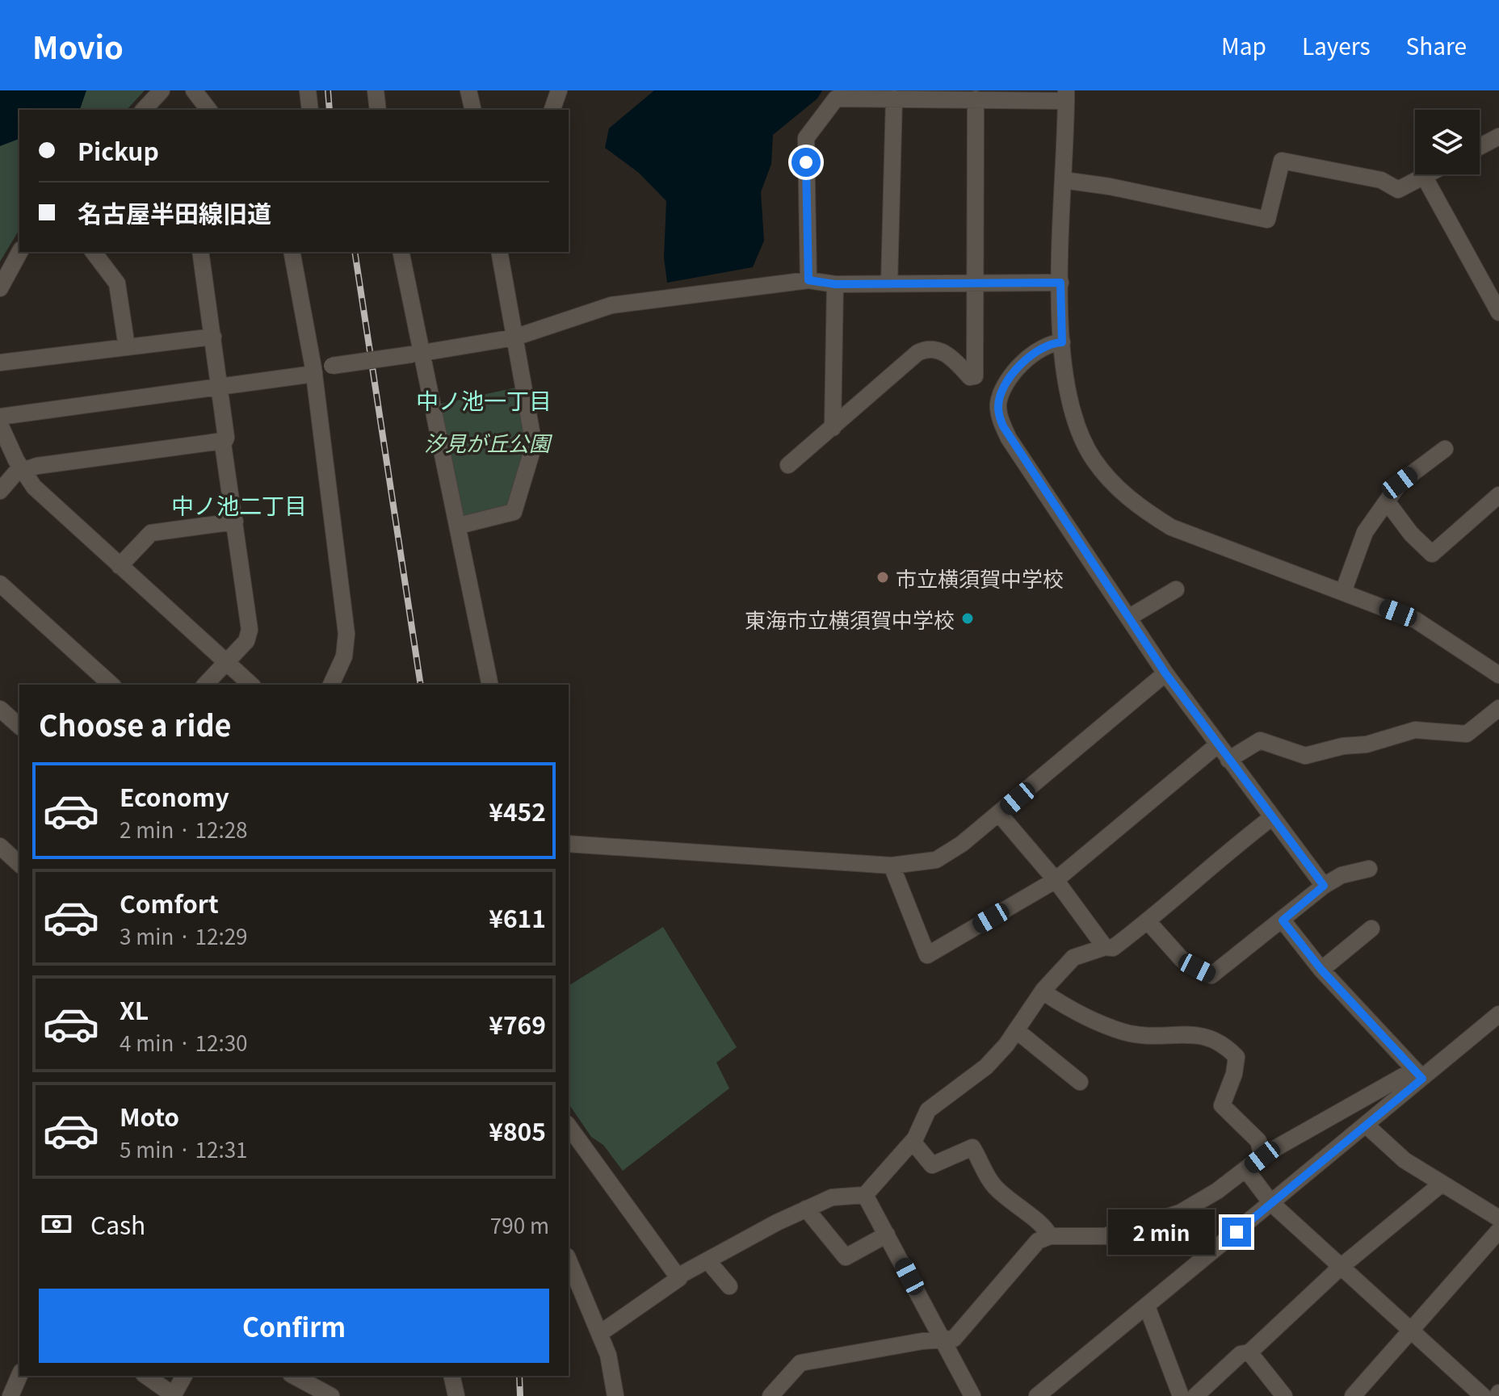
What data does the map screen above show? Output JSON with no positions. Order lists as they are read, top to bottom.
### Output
{
  "districts": ["中ノ池一丁目", "中ノ池二丁目"],
  "parks": ["汐見が丘公園"],
  "places": ["市立横須賀中学校", "東海市立横須賀中学校"],
  "page": {
    "header": "Movio",
    "nav": ["Map", "Layers", "Share"],
    "banner": ["Pickup", "名古屋半田線旧道"],
    "heading": "Choose a ride",
    "list": [
      {
        "name": "Economy",
        "note": "2 min · 12:28",
        "value": "¥452"
      },
      {
        "name": "Comfort",
        "note": "3 min · 12:29",
        "value": "¥611"
      },
      {
        "name": "XL",
        "note": "4 min · 12:30",
        "value": "¥769"
      },
      {
        "name": "Moto",
        "note": "5 min · 12:31",
        "value": "¥805"
      }
    ],
    "pay": ["Cash", "790 m"],
    "bubble": "2 min",
    "buttons": "Confirm"
  }
}
